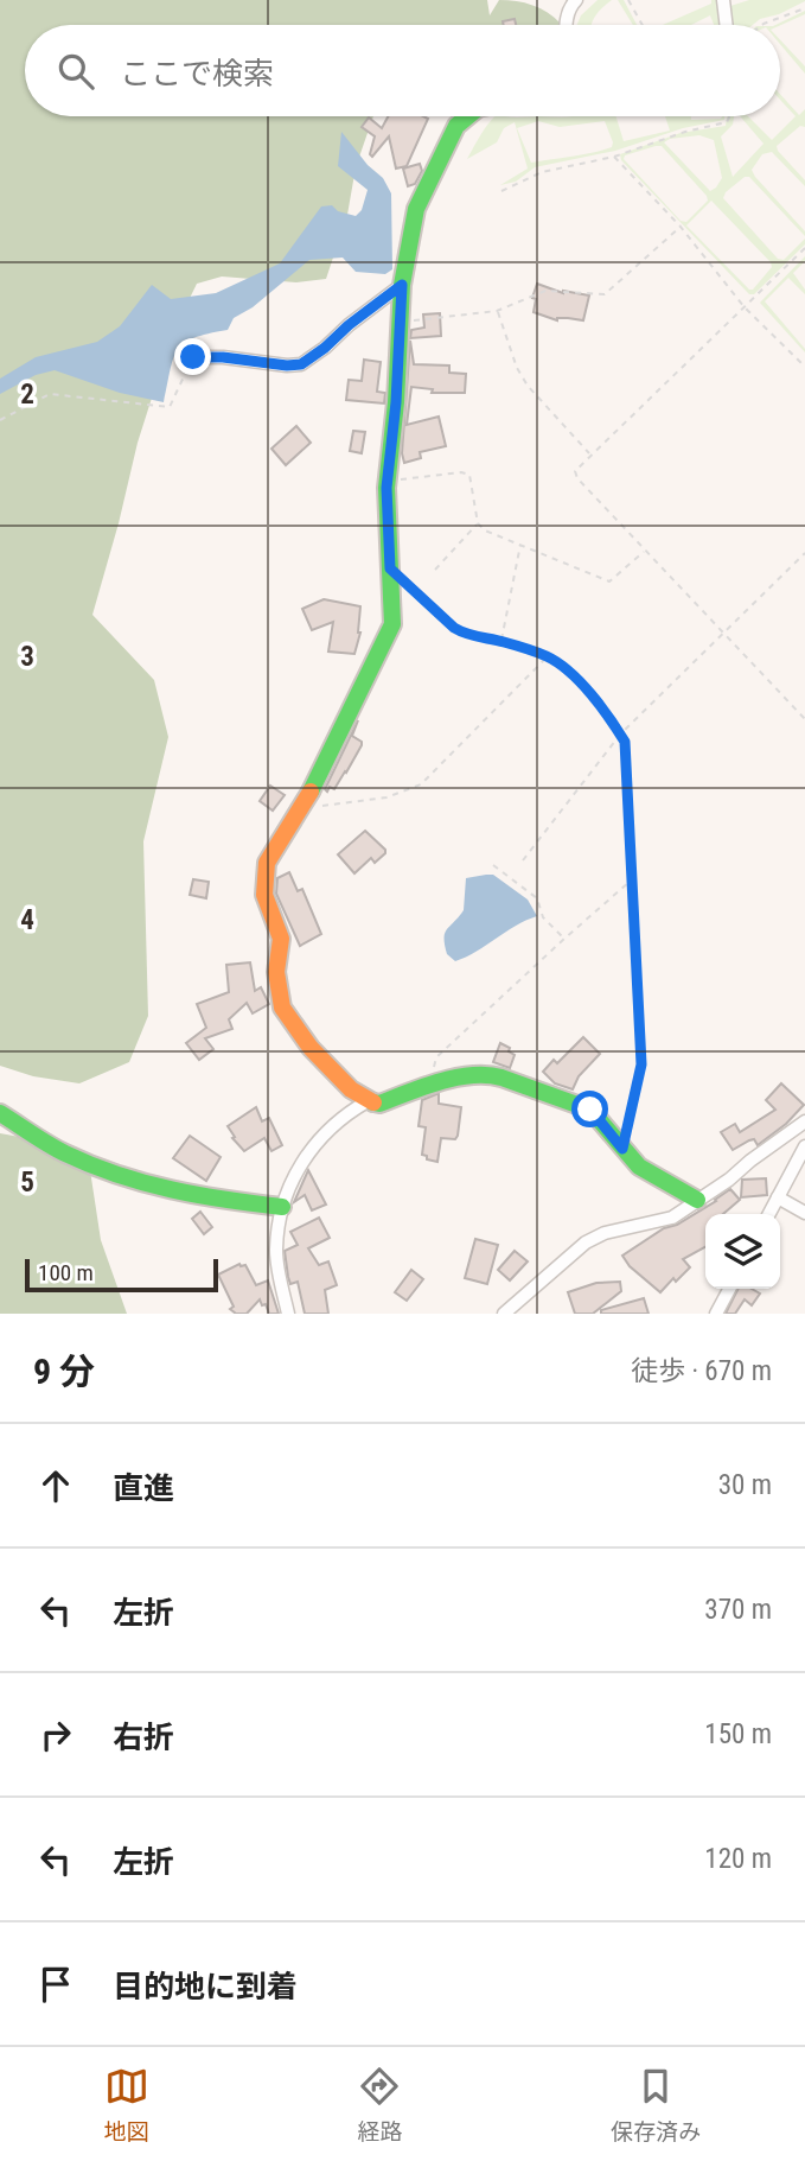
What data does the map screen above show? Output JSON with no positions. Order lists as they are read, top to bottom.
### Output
{
  "scale_bar": "100 m",
  "page": {
    "search": "ここで検索",
    "scale": "100 m",
    "heading": ["9 分", "徒歩 · 670 m"],
    "list": [
      ["直進", "30 m"],
      ["左折", "370 m"],
      ["右折", "150 m"],
      ["左折", "120 m"],
      "目的地に到着"
    ],
    "nav": ["地図", "経路", "保存済み"]
  },
  "grid": {
    "rows": [
      "2",
      "3",
      "4",
      "5"
    ]
  }
}
